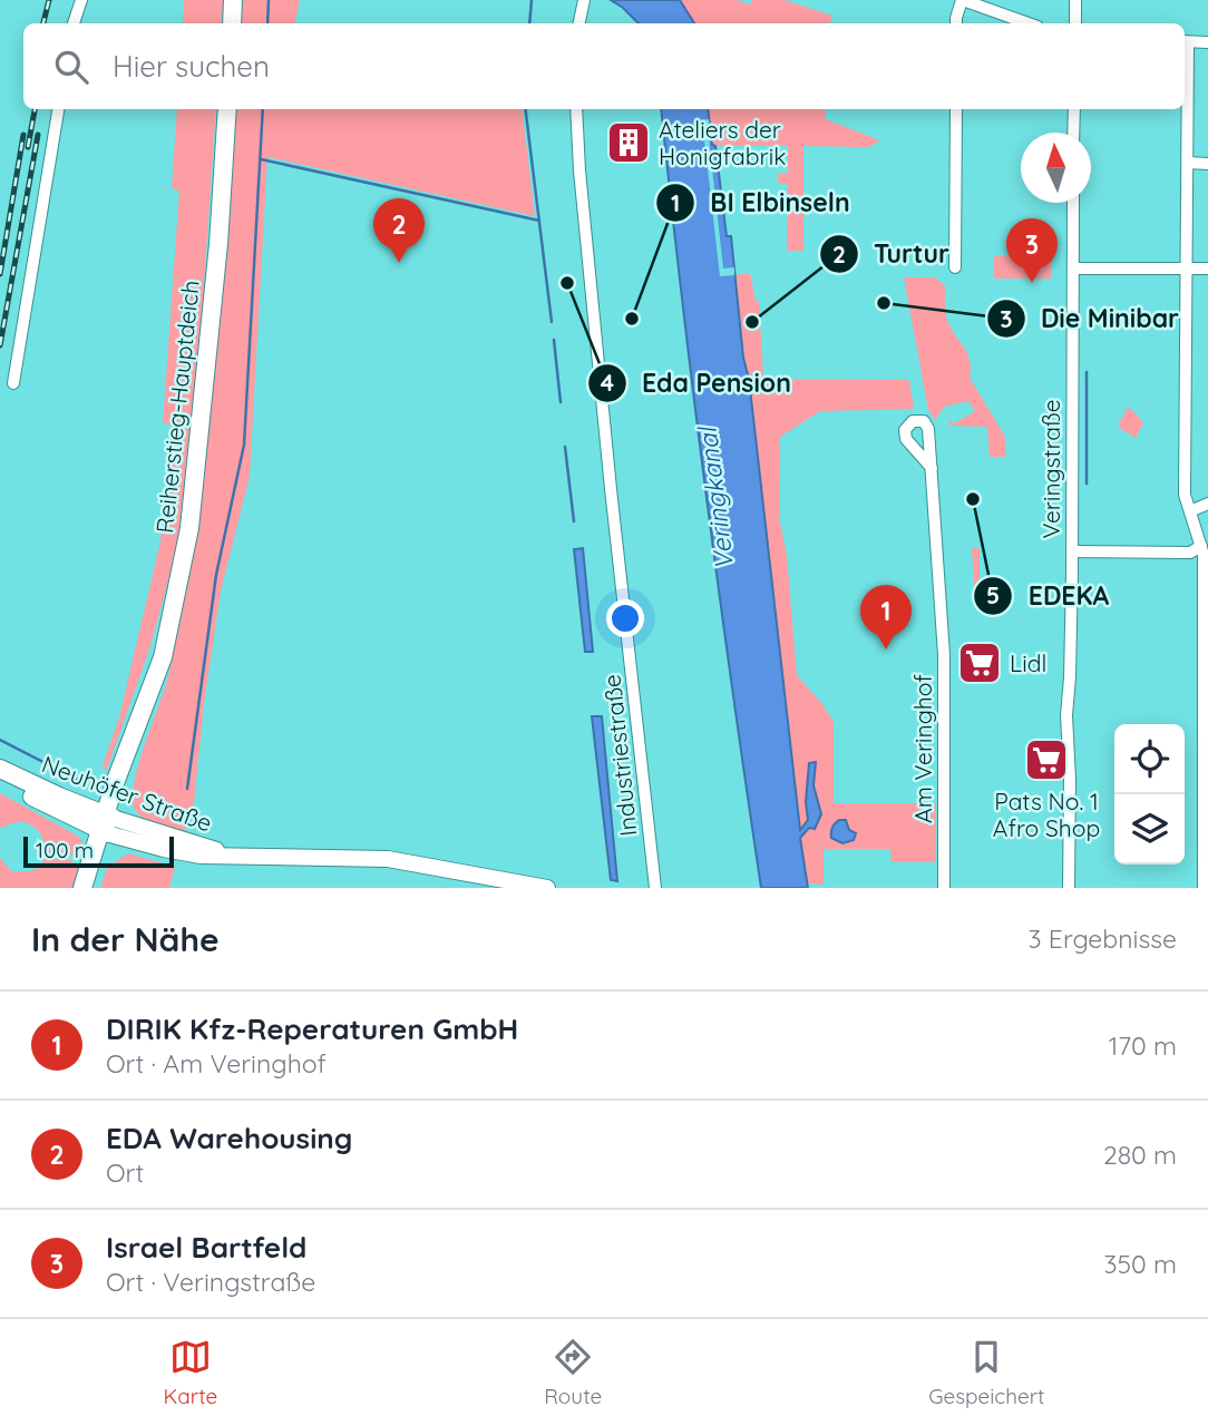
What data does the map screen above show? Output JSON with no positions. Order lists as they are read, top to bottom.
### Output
{
  "streets": {
    "main road": ["Reiherstieg-Hauptdeich", "Neuhöfer Straße"],
    "street": ["Veringstraße", "Am Veringhof", "Industriestraße"]
  },
  "crossings": [
    ["Reiherstieg-Hauptdeich", "Neuhöfer Straße"]
  ],
  "water": ["Veringkanal"],
  "places": {
    "building": ["Ateliers der Honigfabrik"],
    "other": [
      "Eda Pension",
      "Die Minibar",
      "BI Elbinseln",
      "Turtur",
      "EDEKA"
    ],
    "supermarket": ["Lidl", "Pats No. 1 Afro Shop"]
  },
  "scale_bar": "100 m",
  "north": "top",
  "page": {
    "search": "Hier suchen",
    "pins": ["2", "3", "1"],
    "scale": "100 m",
    "heading": ["In der Nähe", "3 Ergebnisse"],
    "list": [
      {
        "mark": "1",
        "name": "DIRIK Kfz-Reperaturen GmbH",
        "note": "Ort · Am Veringhof",
        "value": "170 m"
      },
      {
        "mark": "2",
        "name": "EDA Warehousing",
        "note": "Ort",
        "value": "280 m"
      },
      {
        "mark": "3",
        "name": "Israel Bartfeld",
        "note": "Ort · Veringstraße",
        "value": "350 m"
      }
    ],
    "nav": ["Karte", "Route", "Gespeichert"]
  }
}
